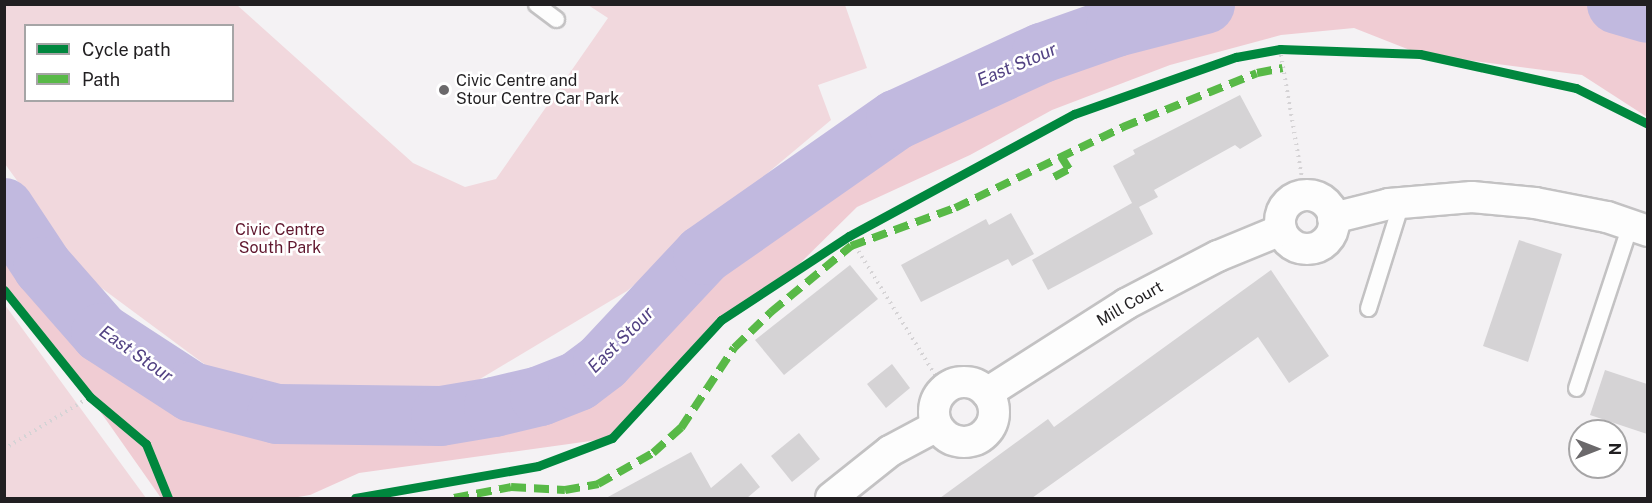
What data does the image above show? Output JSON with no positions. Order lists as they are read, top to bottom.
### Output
{
  "streets": {
    "street": ["Mill Court"]
  },
  "water": ["East Stour"],
  "parks": ["Civic Centre South Park"],
  "places": ["Civic Centre and Stour Centre Car Park"],
  "legend": ["Cycle path", "Path"],
  "north": "right"
}
